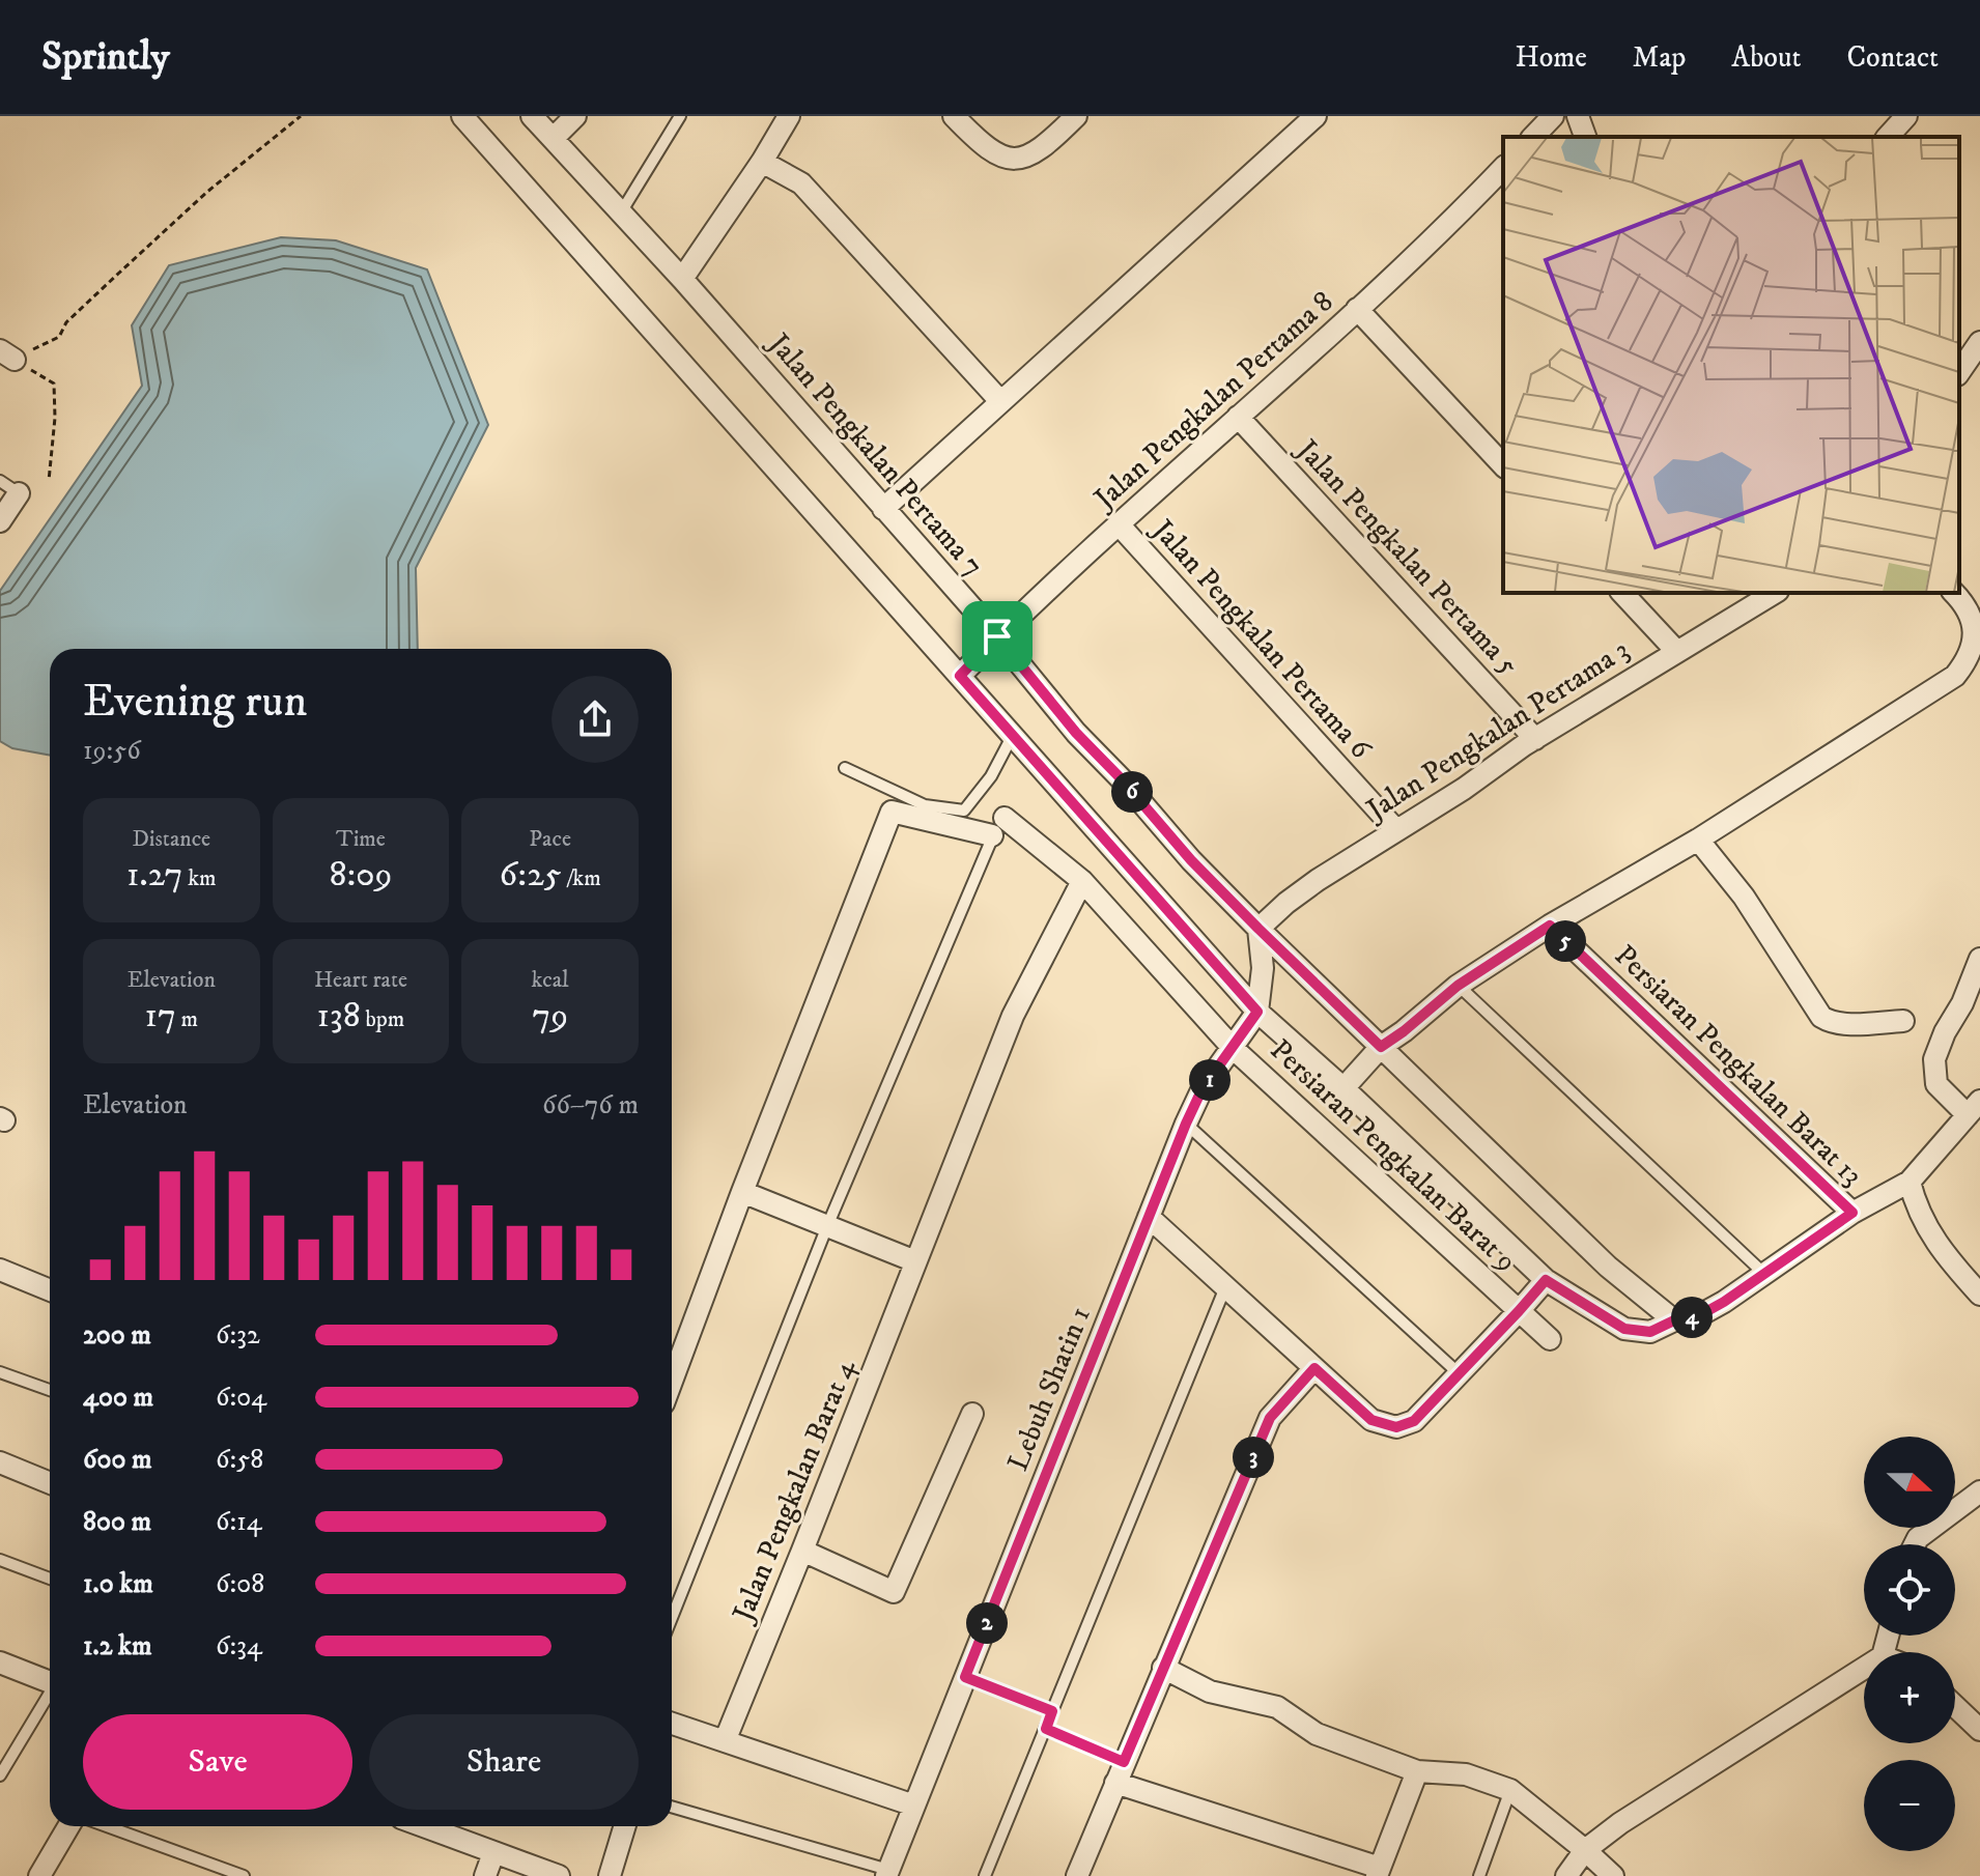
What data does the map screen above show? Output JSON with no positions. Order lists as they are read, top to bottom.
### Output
{
  "streets": {
    "street": [
      "Jalan Pengkalan Pertama 8",
      "Jalan Pengkalan Pertama 7",
      "Jalan Pengkalan Pertama 5",
      "Jalan Pengkalan Pertama 6",
      "Jalan Pengkalan Pertama 3",
      "Persiaran Pengkalan Barat 13",
      "Persiaran Pengkalan Barat 9",
      "Lebuh Shatin 1",
      "Jalan Pengkalan Barat 4"
    ]
  },
  "crossings": [
    ["Jalan Pengkalan Pertama 8", "Jalan Pengkalan Pertama 7"],
    ["Jalan Pengkalan Pertama 8", "Jalan Pengkalan Pertama 5"],
    ["Jalan Pengkalan Pertama 8", "Jalan Pengkalan Pertama 6"],
    ["Jalan Pengkalan Pertama 7", "Jalan Pengkalan Pertama 3"],
    ["Jalan Pengkalan Pertama 7", "Lebuh Shatin 1"],
    ["Jalan Pengkalan Pertama 5", "Jalan Pengkalan Pertama 3"],
    ["Jalan Pengkalan Pertama 6", "Jalan Pengkalan Pertama 3"],
    ["Jalan Pengkalan Pertama 3", "Lebuh Shatin 1"],
    ["Persiaran Pengkalan Barat 9", "Lebuh Shatin 1"],
    ["Persiaran Pengkalan Barat 9", "Jalan Pengkalan Barat 4"]
  ],
  "north": "right",
  "page": {
    "header": "Sprintly",
    "nav": [
      "Home",
      "Map",
      "About",
      "Contact"
    ],
    "heading": ["Evening run", "19:56"],
    "pins": [
      "6",
      "5",
      "1",
      "4",
      "3",
      "2"
    ],
    "stats": [
      ["Distance", "1.27 km"],
      ["Time", "8:09"],
      ["Pace", "6:25 /km"],
      ["Elevation", "17 m"],
      ["Heart rate", "138 bpm"],
      ["kcal", "79"]
    ],
    "chart": ["Elevation", "66–76 m"],
    "list": [
      {
        "name": "200 m",
        "note": "6:32"
      },
      {
        "name": "400 m",
        "note": "6:04"
      },
      {
        "name": "600 m",
        "note": "6:58"
      },
      {
        "name": "800 m",
        "note": "6:14"
      },
      {
        "name": "1.0 km",
        "note": "6:08"
      },
      {
        "name": "1.2 km",
        "note": "6:34"
      }
    ],
    "map_buttons": ["+", "−"],
    "buttons": ["Save", "Share"]
  }
}
